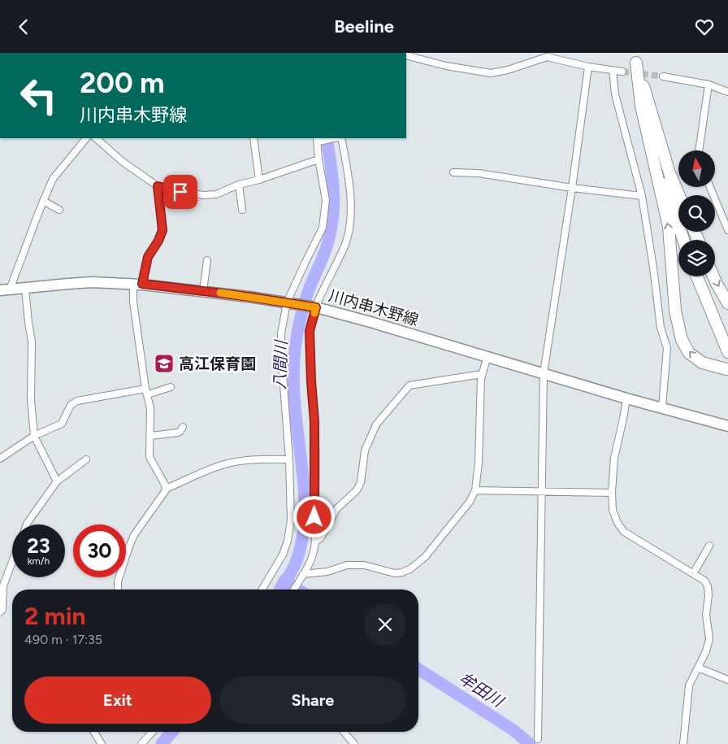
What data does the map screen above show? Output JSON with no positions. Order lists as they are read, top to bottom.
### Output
{
  "streets": {
    "main road": ["川内串木野線"]
  },
  "water": ["八間川", "牟田川"],
  "places": {
    "school or university": ["高江保育園"]
  },
  "north": "top",
  "page": {
    "header": "Beeline",
    "turn": ["200 m", "川内串木野線"],
    "speed": "23 km/h",
    "limit": "30",
    "heading": ["2 min", "490 m · 17:35"],
    "buttons": ["Exit", "Share"]
  }
}
